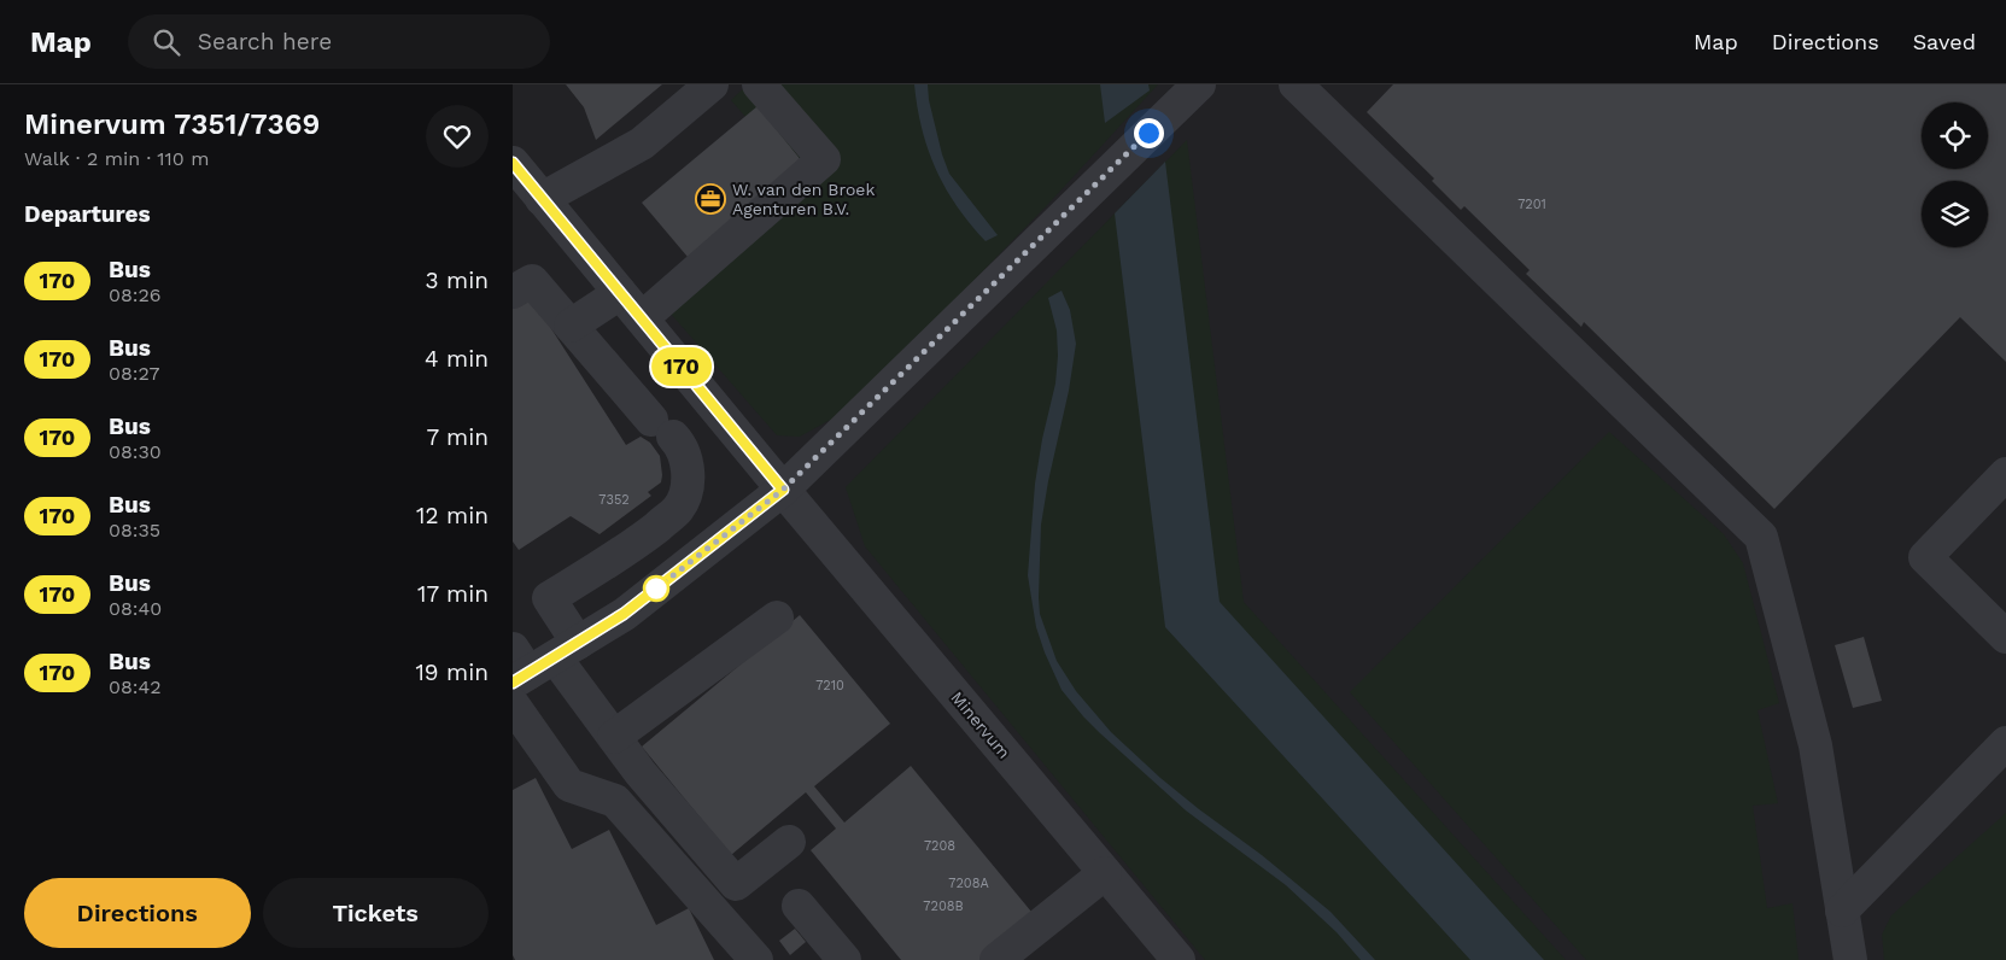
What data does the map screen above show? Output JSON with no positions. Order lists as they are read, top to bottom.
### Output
{
  "streets": {
    "street": ["Minervum"]
  },
  "places": {
    "office": ["W. van den Broek Agenturen B.V."]
  },
  "lines": ["bus line 170"],
  "house_numbers": [
    "7201",
    "7352",
    "7210",
    "7208",
    "7208A",
    "7208B"
  ],
  "page": {
    "header": "Map",
    "search": "Search here",
    "nav": ["Map", "Directions", "Saved"],
    "heading": [
      ["Minervum 7351/7369", "Walk · 2 min · 110 m"],
      "Departures"
    ],
    "on_map": "170",
    "list": [
      {
        "mark": "170",
        "name": "Bus",
        "note": "08:26",
        "value": "3 min"
      },
      {
        "mark": "170",
        "name": "Bus",
        "note": "08:27",
        "value": "4 min"
      },
      {
        "mark": "170",
        "name": "Bus",
        "note": "08:30",
        "value": "7 min"
      },
      {
        "mark": "170",
        "name": "Bus",
        "note": "08:35",
        "value": "12 min"
      },
      {
        "mark": "170",
        "name": "Bus",
        "note": "08:40",
        "value": "17 min"
      },
      {
        "mark": "170",
        "name": "Bus",
        "note": "08:42",
        "value": "19 min"
      }
    ],
    "buttons": ["Directions", "Tickets"]
  }
}
